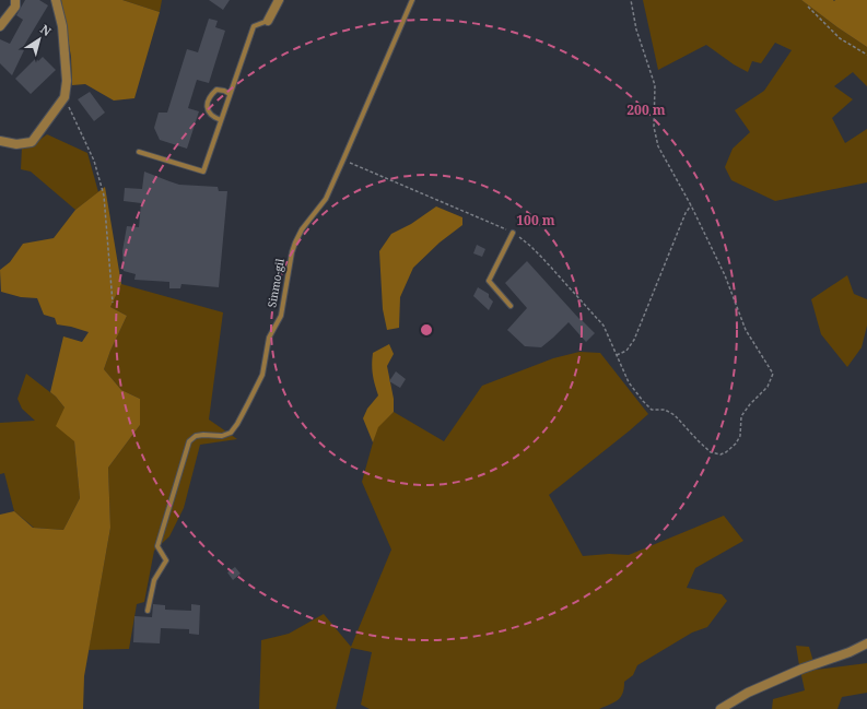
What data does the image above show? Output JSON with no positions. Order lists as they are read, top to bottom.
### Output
{
  "streets": {
    "lane": ["Sinmo-gil"]
  },
  "north": "top right",
  "rings": ["200 m", "100 m"]
}
